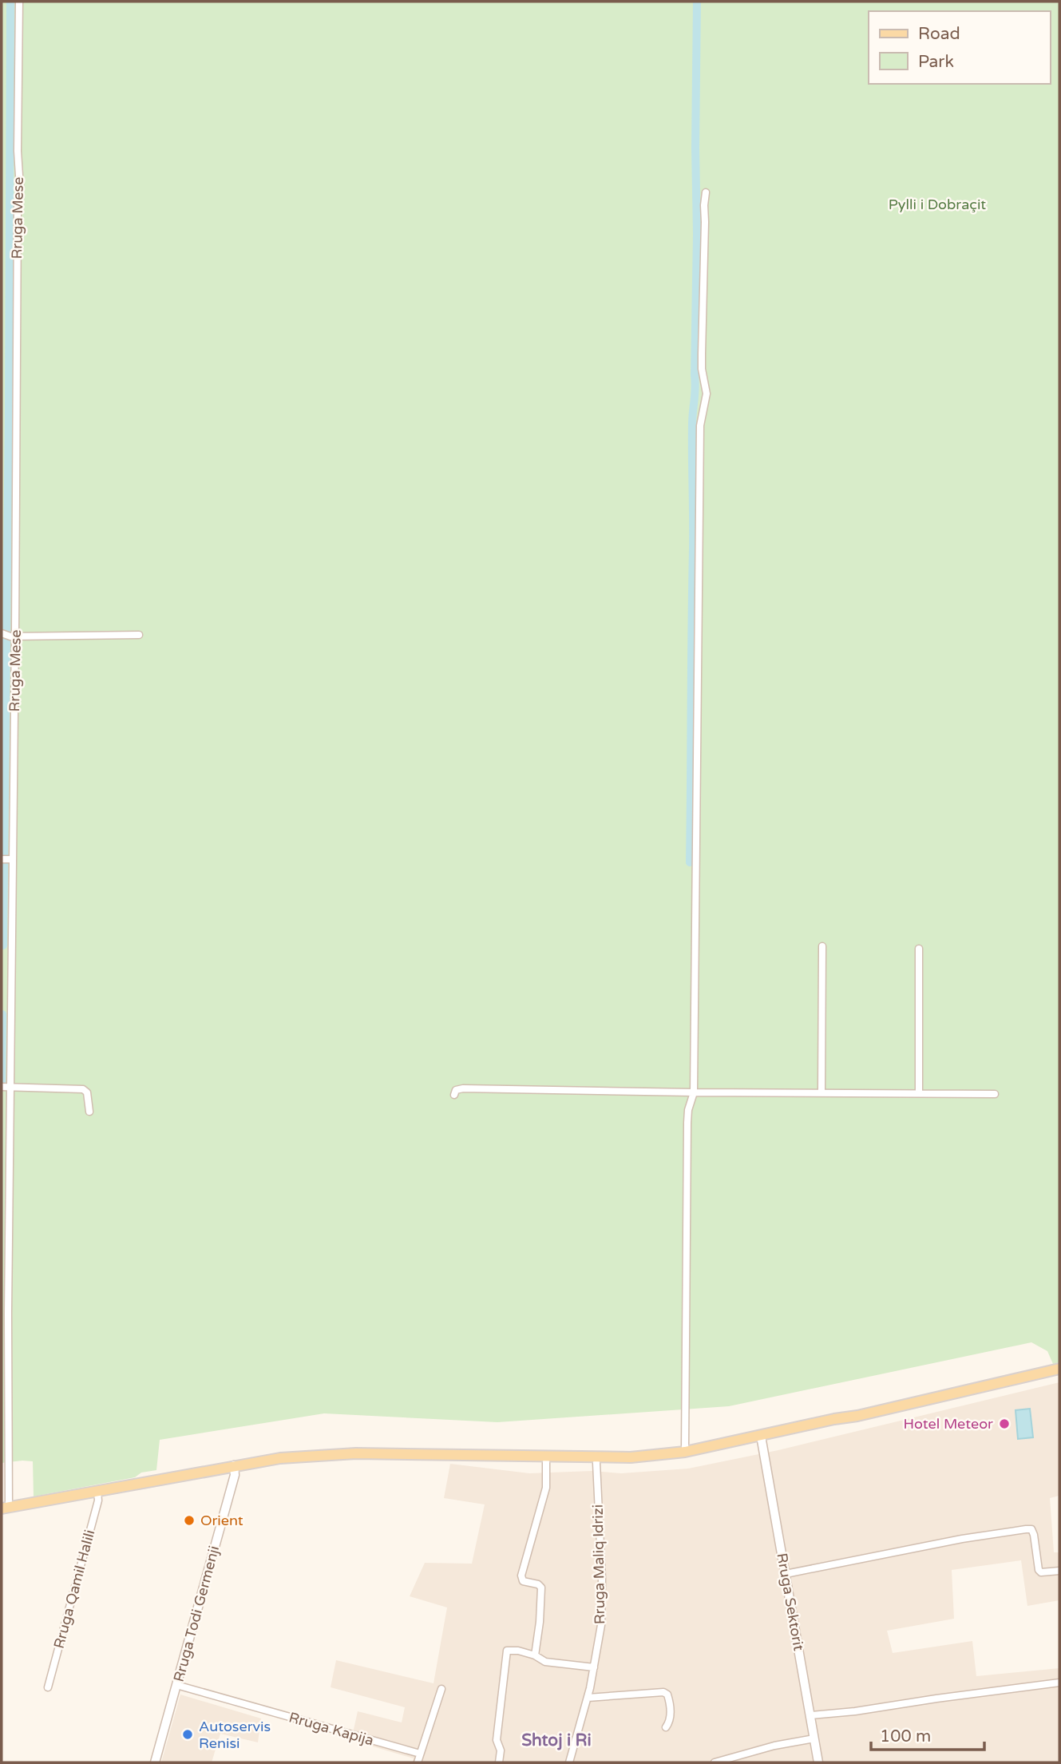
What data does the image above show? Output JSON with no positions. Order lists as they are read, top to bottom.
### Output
{
  "streets": {
    "street": [
      "Rruga Mese",
      "Rruga Maliq Idrizi",
      "Rruga Qamil Halili",
      "Rruga Sektorit",
      "Rruga Todi Germenji",
      "Rruga Kapija"
    ]
  },
  "crossings": [
    ["Rruga Todi Germenji", "Rruga Kapija"]
  ],
  "districts": ["Shtoj i Ri"],
  "parks": ["Pylli i Dobraçit"],
  "places": ["Hotel Meteor", "Orient", "Autoservis Renisi"],
  "legend": ["Road", "Park"],
  "scale_bar": "100 m"
}
